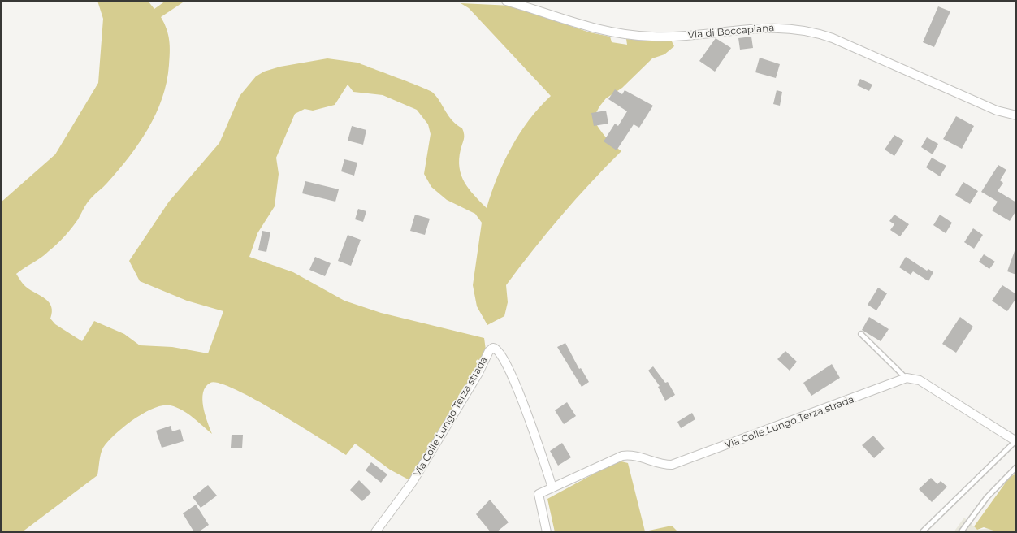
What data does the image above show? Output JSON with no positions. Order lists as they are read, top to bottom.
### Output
{
  "streets": {
    "street": ["Via di Boccapiana", "Via Colle Lungo Terza strada"]
  }
}
